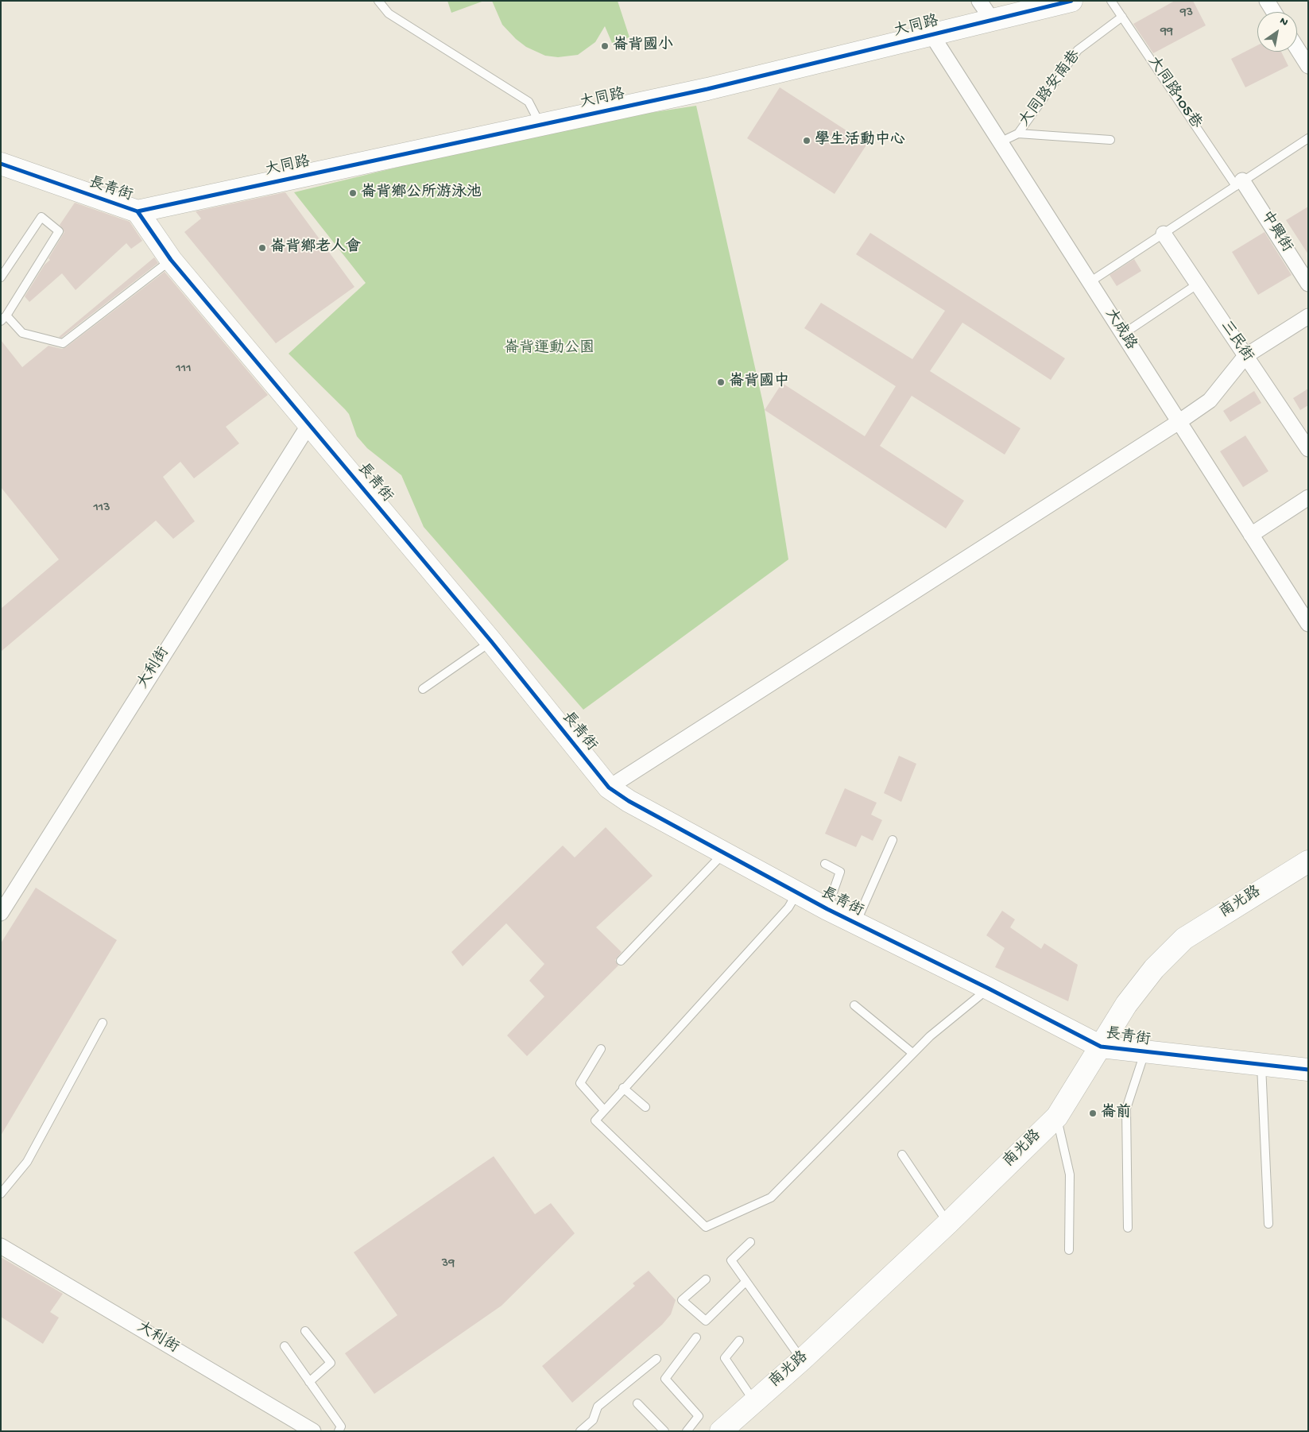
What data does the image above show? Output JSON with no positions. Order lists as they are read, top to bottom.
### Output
{
  "streets": {
    "street": [
      "大同路",
      "長青街",
      "中興街",
      "大成路",
      "三民街",
      "大利街",
      "南光路"
    ],
    "lane": ["大同路安南巷", "大同路105巷"]
  },
  "crossings": [
    ["大同路", "長青街"],
    ["大同路", "大成路"],
    ["大同路安南巷", "大同路105巷"],
    ["大同路安南巷", "大成路"],
    ["大同路105巷", "中興街"],
    ["長青街", "大利街"],
    ["長青街", "南光路"]
  ],
  "parks": ["崙背運動公園"],
  "places": [
    "崙背國小",
    "學生活動中心",
    "崙背鄉公所游泳池",
    "崙背鄉老人會",
    "崙背國中",
    "崙前"
  ],
  "house_numbers": [
    "93",
    "99",
    "111",
    "113",
    "39"
  ],
  "north": "top right"
}
